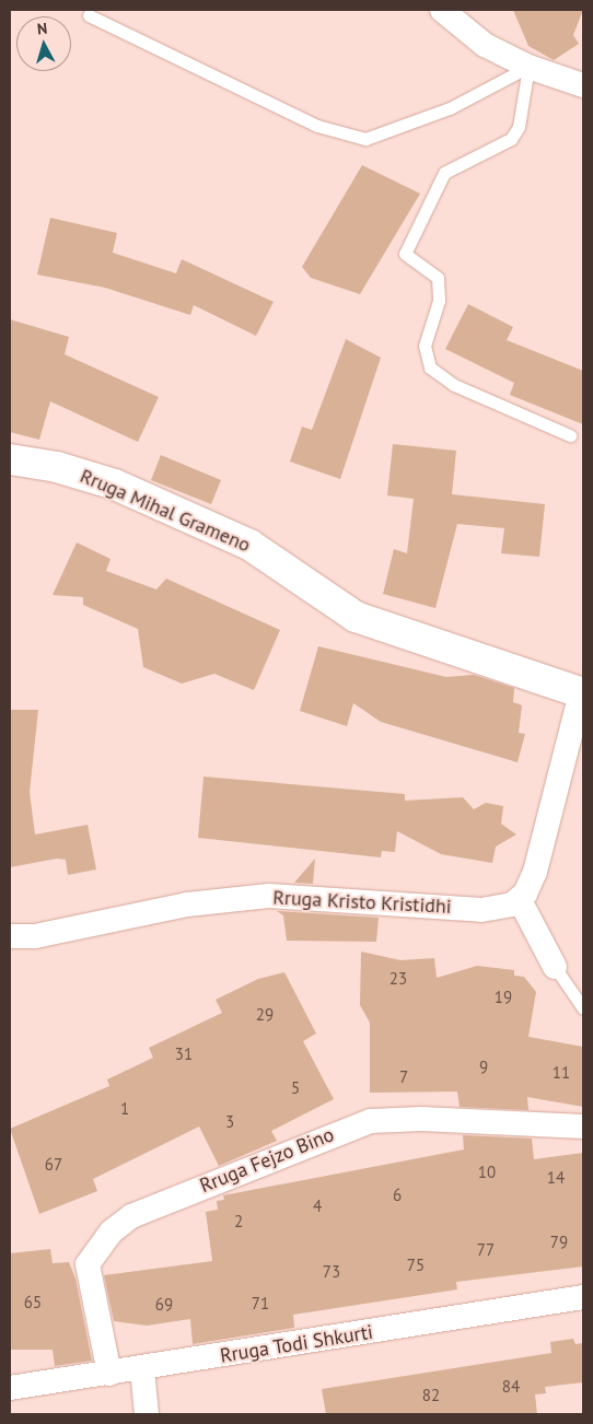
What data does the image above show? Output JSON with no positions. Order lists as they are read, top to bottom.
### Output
{
  "streets": {
    "street": [
      "Rruga Mihal Grameno",
      "Rruga Kristo Kristidhi",
      "Rruga Fejzo Bino",
      "Rruga Todi Shkurti"
    ]
  },
  "crossings": [
    ["Rruga Fejzo Bino", "Rruga Todi Shkurti"]
  ],
  "house_numbers": [
    "23",
    "19",
    "29",
    "31",
    "9",
    "11",
    "7",
    "5",
    "1",
    "3",
    "67",
    "10",
    "14",
    "6",
    "4",
    "2",
    "79",
    "77",
    "75",
    "73",
    "65",
    "71",
    "69",
    "84",
    "82"
  ],
  "north": "top"
}
